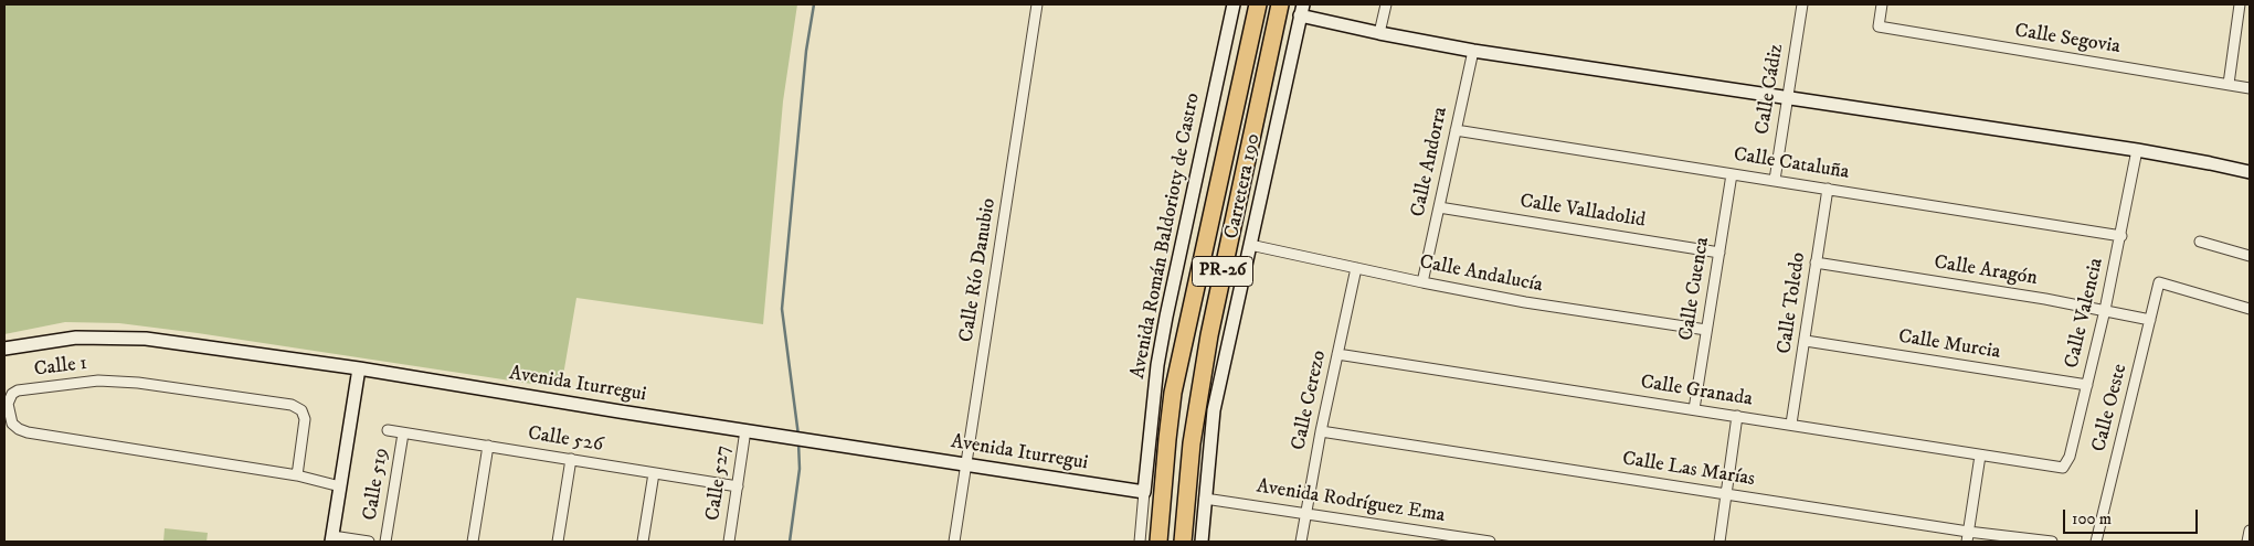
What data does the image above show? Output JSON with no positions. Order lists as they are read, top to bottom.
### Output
{
  "streets": {
    "highway": ["PR-26"],
    "street": [
      "Calle Segovia",
      "Calle Cádiz",
      "Calle Andorra",
      "Calle Cataluña",
      "Carretera 190",
      "Calle Valladolid",
      "Avenida Román Baldorioty de Castro",
      "Calle Río Danubio",
      "Calle Aragón",
      "Calle Andalucía",
      "Calle Cuenca",
      "Calle Toledo",
      "Calle Valencia",
      "Calle Murcia",
      "Calle 1",
      "Avenida Iturregui",
      "Calle Granada",
      "Calle Cerezo",
      "Calle Oeste",
      "Calle 526",
      "Calle Las Marías",
      "Calle 527",
      "Calle 519",
      "Avenida Rodríguez Ema"
    ]
  },
  "crossings": [
    ["Calle Cádiz", "Calle Cataluña"],
    ["Calle Andorra", "Calle Cataluña"],
    ["Calle Andorra", "Calle Valladolid"],
    ["Calle Andorra", "Calle Andalucía"],
    ["Calle Cataluña", "Calle Cuenca"],
    ["Calle Cataluña", "Calle Toledo"],
    ["Calle Cataluña", "Calle Valencia"],
    ["Carretera 190", "Calle Andalucía"],
    ["Carretera 190", "Avenida Rodríguez Ema"],
    ["Calle Valladolid", "Calle Cuenca"],
    ["Avenida Román Baldorioty de Castro", "Avenida Iturregui"],
    ["Calle Río Danubio", "Avenida Iturregui"],
    ["Calle Aragón", "Calle Toledo"],
    ["Calle Aragón", "Calle Valencia"],
    ["Calle Aragón", "Calle Oeste"],
    ["Calle Andalucía", "Calle Cuenca"],
    ["Calle Andalucía", "Calle Cerezo"],
    ["Calle Cuenca", "Calle Granada"],
    ["Calle Toledo", "Calle Murcia"],
    ["Calle Toledo", "Calle Granada"],
    ["Calle Valencia", "Calle Murcia"],
    ["Calle Valencia", "Calle Granada"],
    ["Avenida Iturregui", "Calle 527"],
    ["Calle Granada", "Calle Cerezo"],
    ["Calle Cerezo", "Calle Las Marías"],
    ["Calle Cerezo", "Avenida Rodríguez Ema"],
    ["Calle 526", "Calle 527"],
    ["Calle 526", "Calle 519"]
  ],
  "scale_bar": "100 m"
}
